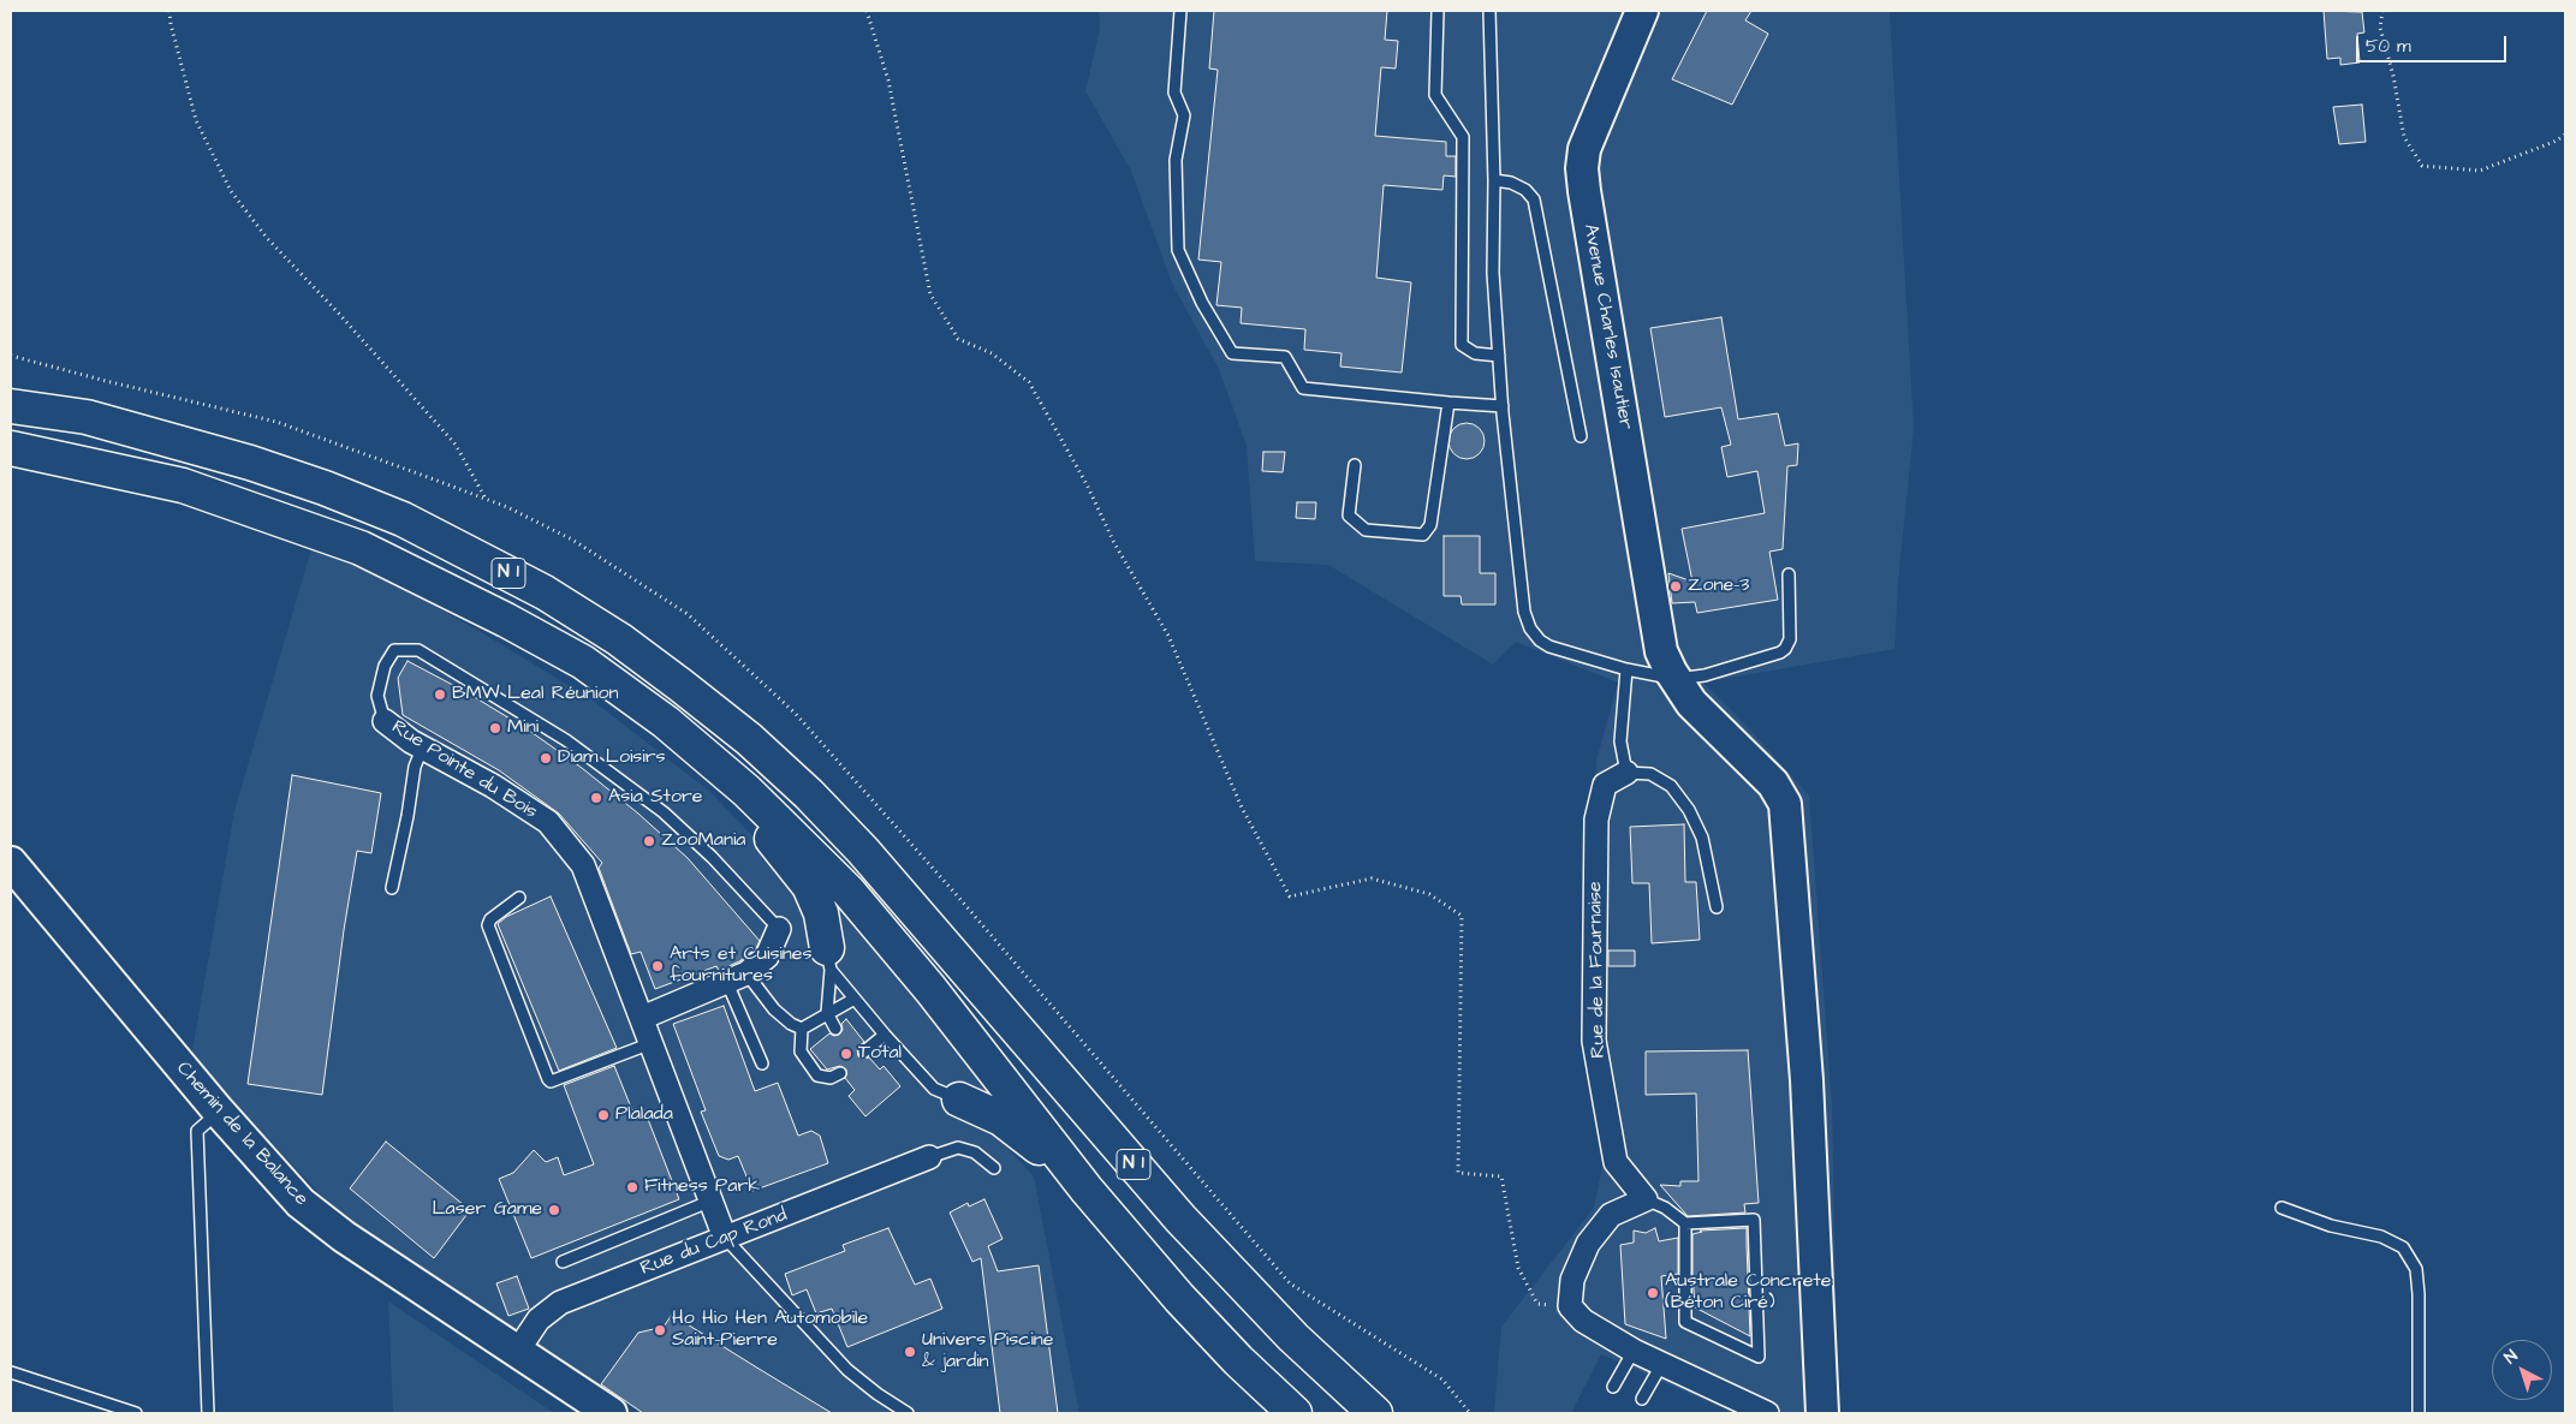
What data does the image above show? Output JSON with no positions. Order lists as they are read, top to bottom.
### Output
{
  "streets": {
    "highway": ["N 1"],
    "street": [
      "Avenue Charles Isautier",
      "Rue Pointe du Bois",
      "Rue de la Fournaise",
      "Chemin de la Balance",
      "Rue du Cap Rond"
    ]
  },
  "crossings": [
    ["Rue Pointe du Bois", "Rue du Cap Rond"],
    ["Chemin de la Balance", "Rue du Cap Rond"]
  ],
  "places": [
    "Zone-3",
    "BMW Leal Réunion",
    "Mini",
    "Diam Loisirs",
    "Asia Store",
    "ZooMania",
    "Arts et Cuisines fournitures",
    "Total",
    "Plalada",
    "Fitness Park",
    "Laser Game",
    "Australe Concrete (Béton Ciré)",
    "Ho Hio Hen Automobile Saint-Pierre",
    "Univers Piscine & jardin"
  ],
  "scale_bar": "50 m",
  "north": "top left"
}
